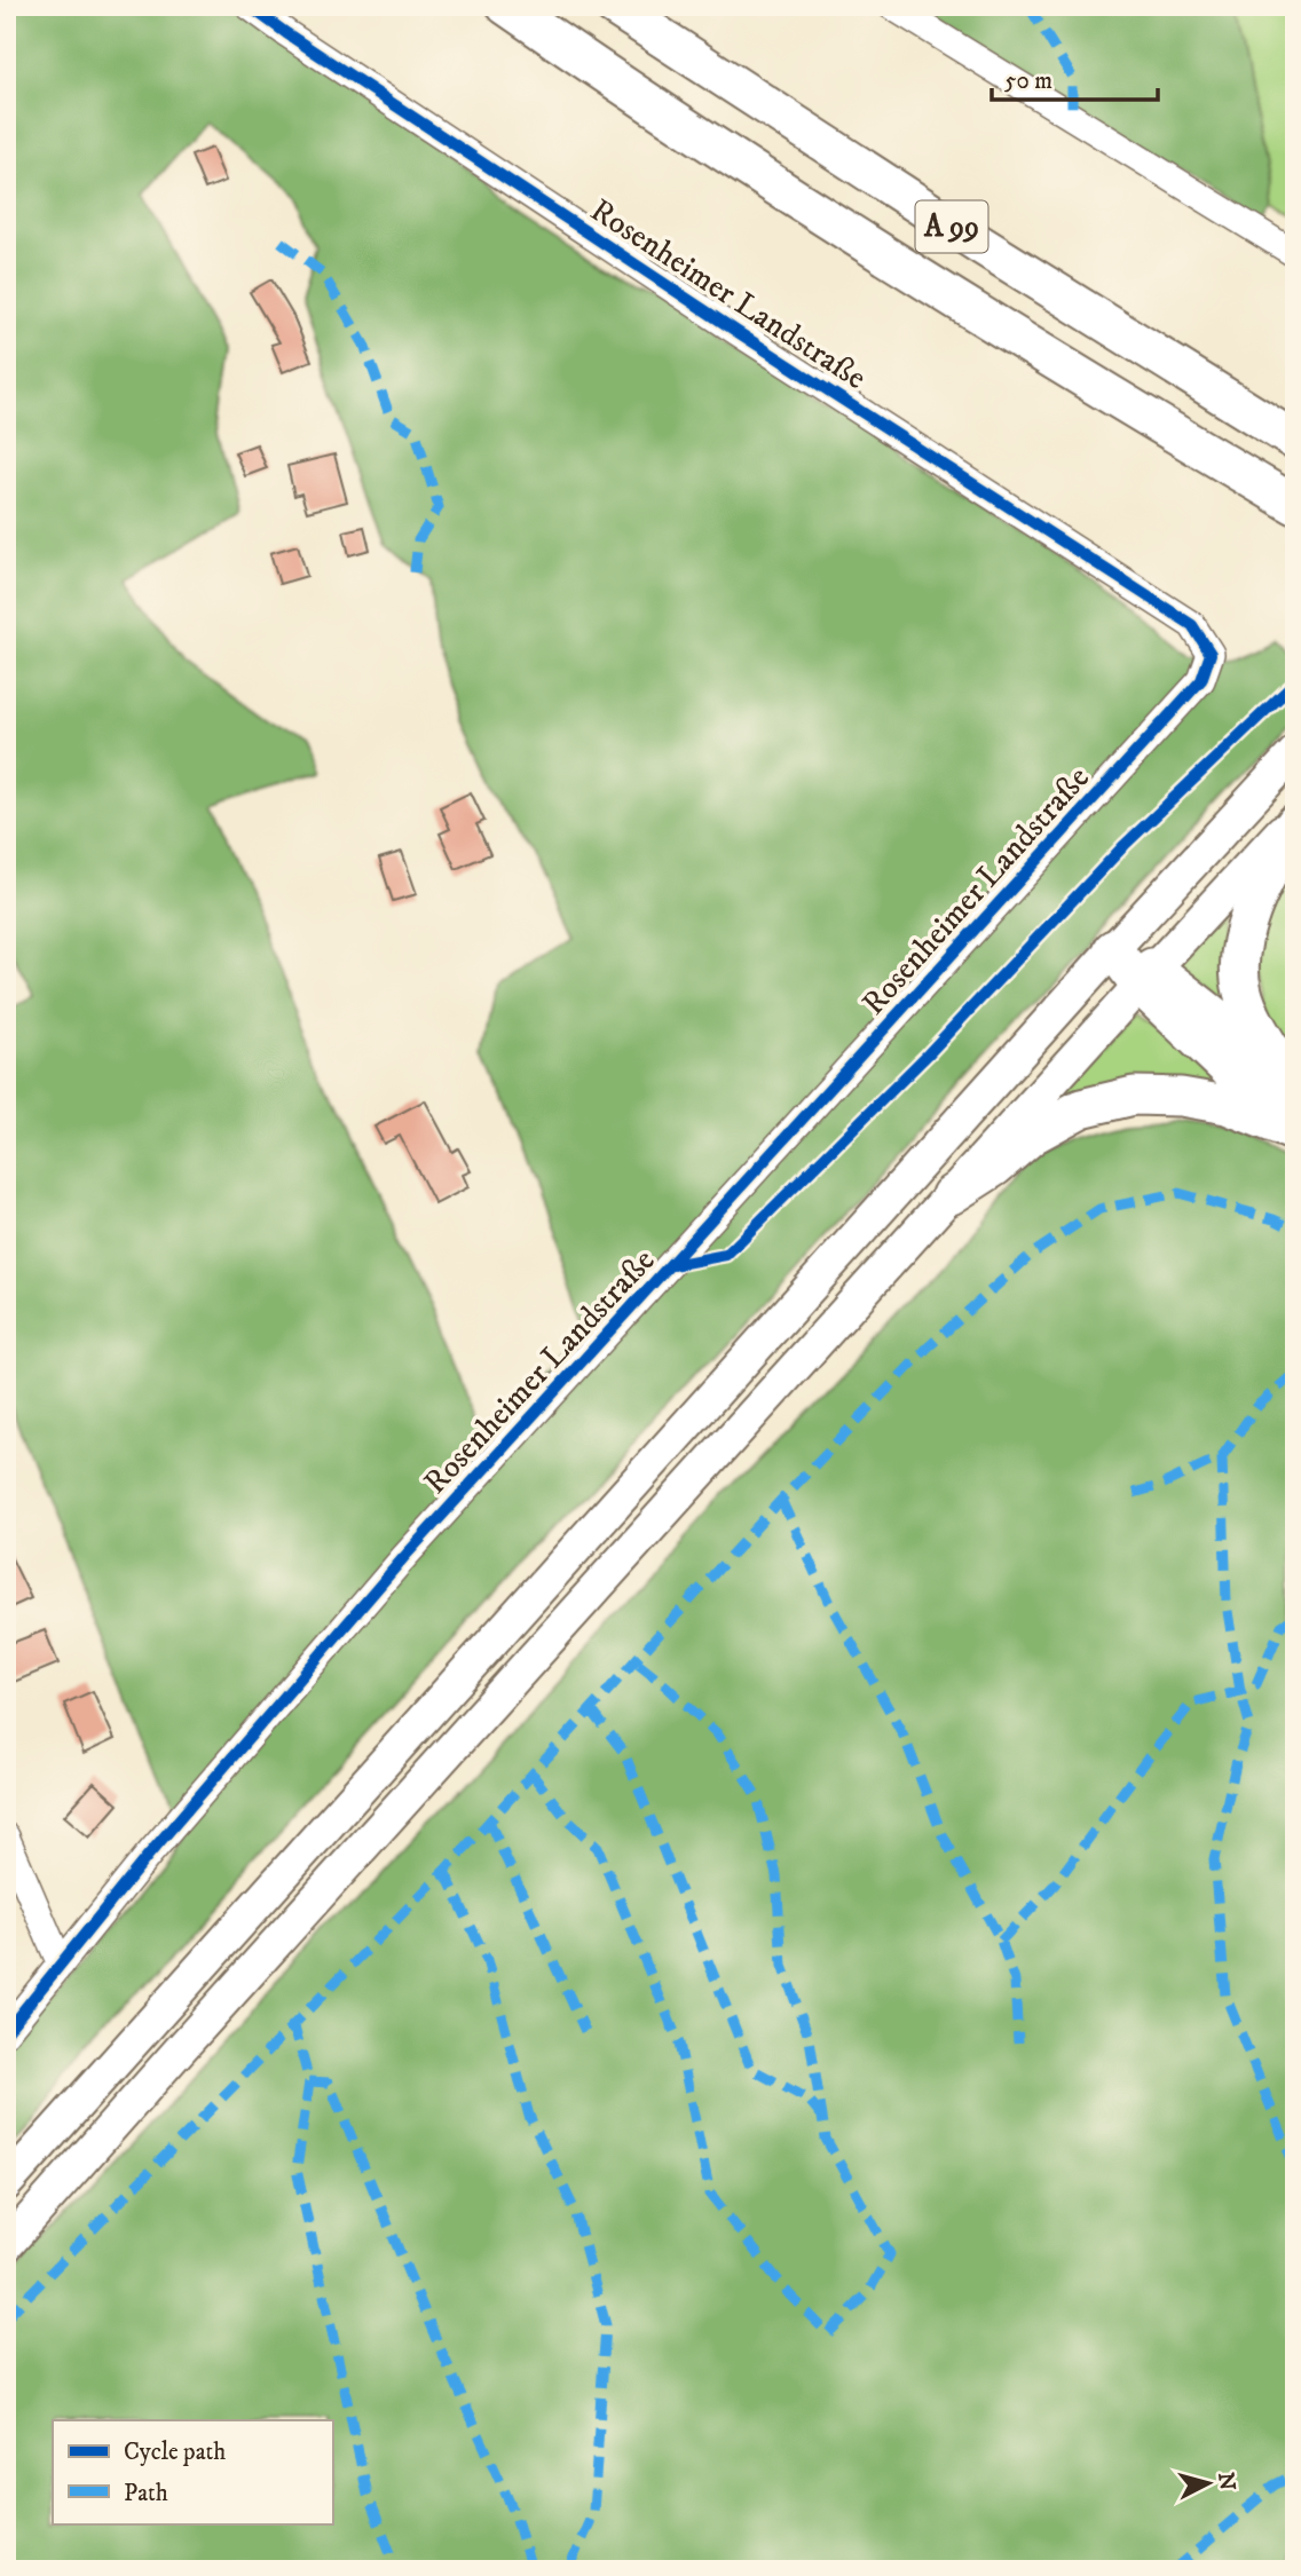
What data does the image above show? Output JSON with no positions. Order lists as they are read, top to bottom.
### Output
{
  "streets": {
    "highway": ["A 99"],
    "street": ["Rosenheimer Landstraße"]
  },
  "legend": ["Cycle path", "Path"],
  "scale_bar": "50 m",
  "north": "right"
}
